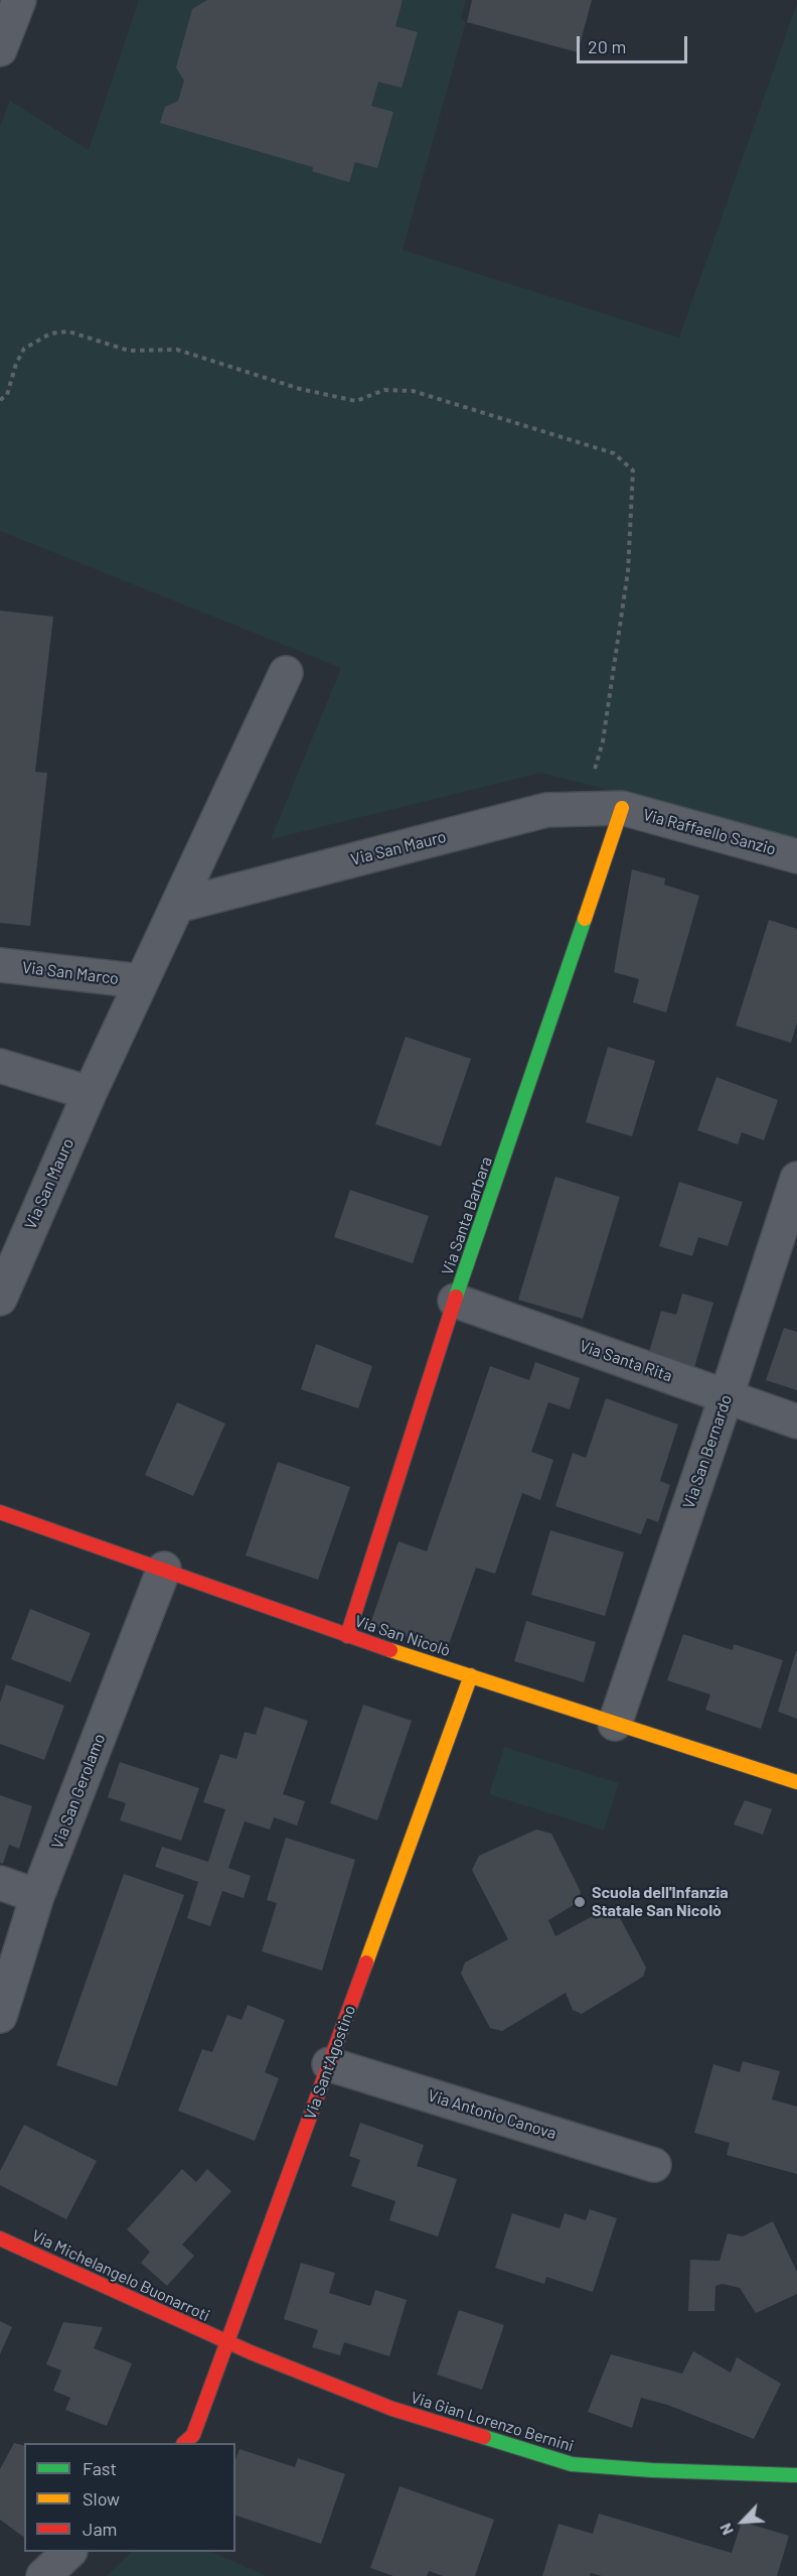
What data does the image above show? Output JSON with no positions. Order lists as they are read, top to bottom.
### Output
{
  "streets": {
    "street": [
      "Via Raffaello Sanzio",
      "Via San Mauro",
      "Via San Marco",
      "Via Santa Barbara",
      "Via Santa Rita",
      "Via San Bernardo",
      "Via San Nicolò",
      "Via San Gerolamo",
      "Via Sant'Agostino",
      "Via Antonio Canova",
      "Via Michelangelo Buonarroti",
      "Via Gian Lorenzo Bernini"
    ]
  },
  "crossings": [
    ["Via Raffaello Sanzio", "Via San Mauro"],
    ["Via Raffaello Sanzio", "Via Santa Barbara"],
    ["Via San Mauro", "Via San Marco"],
    ["Via San Mauro", "Via Santa Barbara"],
    ["Via Santa Barbara", "Via Santa Rita"],
    ["Via Santa Barbara", "Via San Nicolò"],
    ["Via Santa Rita", "Via San Bernardo"],
    ["Via San Bernardo", "Via San Nicolò"],
    ["Via San Nicolò", "Via San Gerolamo"],
    ["Via San Nicolò", "Via Sant'Agostino"],
    ["Via Sant'Agostino", "Via Antonio Canova"],
    ["Via Sant'Agostino", "Via Michelangelo Buonarroti"],
    ["Via Sant'Agostino", "Via Gian Lorenzo Bernini"],
    ["Via Michelangelo Buonarroti", "Via Gian Lorenzo Bernini"]
  ],
  "places": ["Scuola dell'Infanzia Statale San Nicolò"],
  "legend": ["Fast", "Slow", "Jam"],
  "scale_bar": "20 m",
  "north": "bottom left"
}
